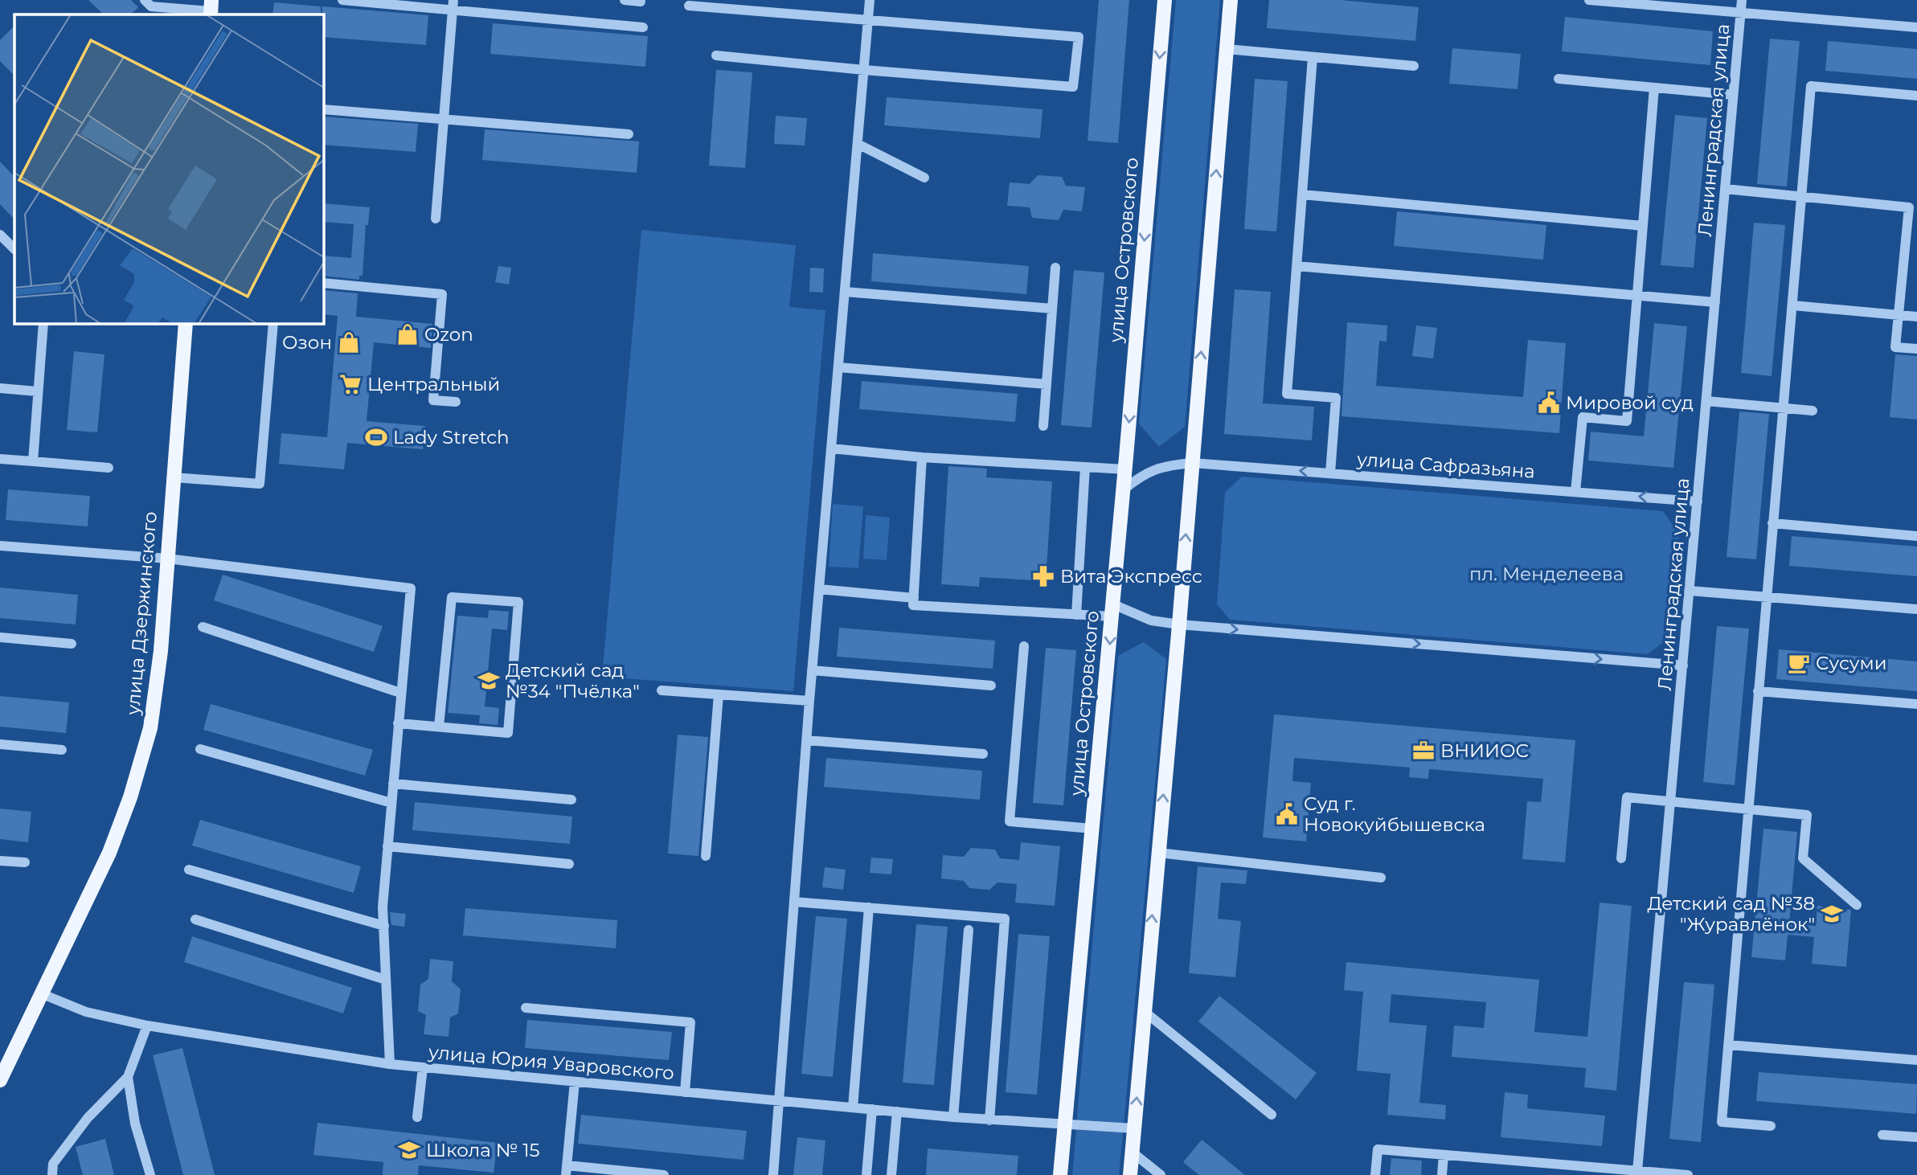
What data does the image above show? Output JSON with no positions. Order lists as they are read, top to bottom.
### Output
{
  "streets": {
    "main road": ["улица Островского", "улица Дзержинского"],
    "street": ["Ленинградская улица", "улица Сафразьяна", "улица Юрия Уваровского"]
  },
  "crossings": [
    ["Ленинградская улица", "улица Сафразьяна"],
    ["улица Островского", "улица Сафразьяна"],
    ["улица Островского", "улица Юрия Уваровского"],
    ["улица Дзержинского", "улица Юрия Уваровского"]
  ],
  "one_way": ["улица Сафразьяна"],
  "parks": ["пл. Менделеева"],
  "places": {
    "shop": ["Ozon", "Озон"],
    "supermarket": ["Центральный"],
    "public building": ["Мировой суд", "Суд г. Новокуйбышевска"],
    "sports": ["Lady Stretch"],
    "pharmacy": ["Вита Экспресс"],
    "cafe": ["Сусуми"],
    "school or university": ["Детский сад №34 \"Пчёлка\"", "Детский сад №38 \"Журавлёнок\"", "Школа № 15"],
    "office": ["ВНИИОС"]
  }
}
